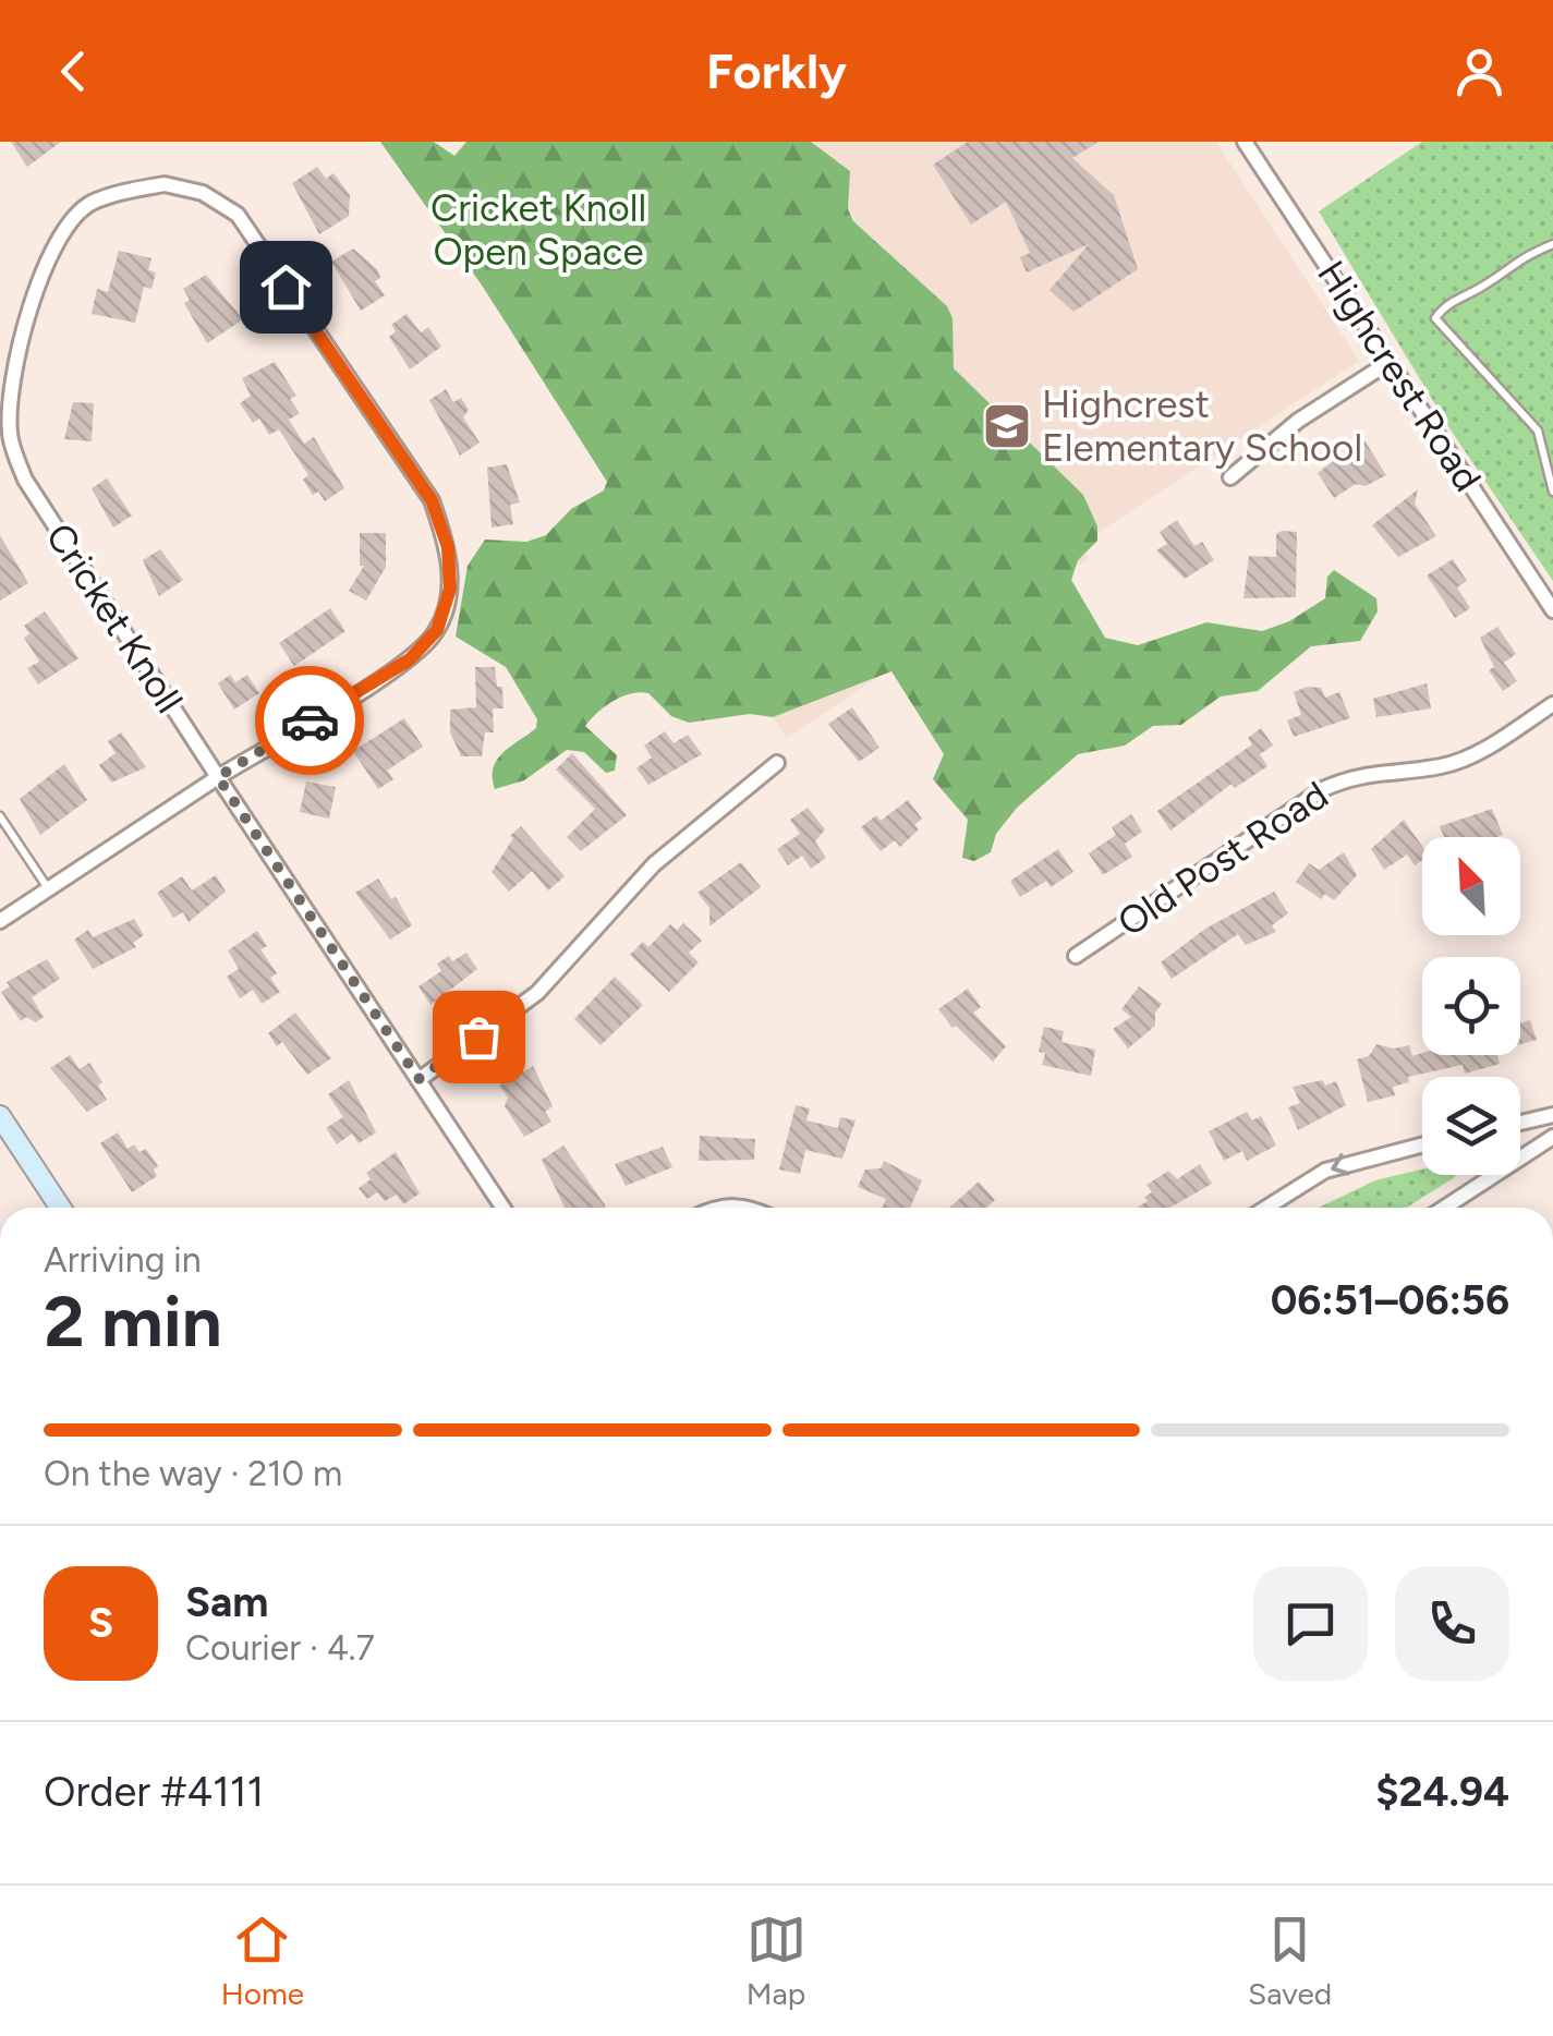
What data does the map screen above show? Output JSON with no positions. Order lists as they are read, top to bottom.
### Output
{
  "streets": {
    "street": ["Highcrest Road", "Cricket Knoll", "Old Post Road"]
  },
  "parks": ["Cricket Knoll Open Space"],
  "places": {
    "school or university": ["Highcrest Elementary School"]
  },
  "north": "top left",
  "page": {
    "header": "Forkly",
    "heading": ["2 min", "Arriving in", "06:51–06:56"],
    "panel": [
      "Sam",
      "Courier · 4.7",
      "Order #4111",
      "$24.94"
    ],
    "bar": "On the way · 210 m",
    "round": "S",
    "tabs": ["Home", "Map", "Saved"]
  }
}
